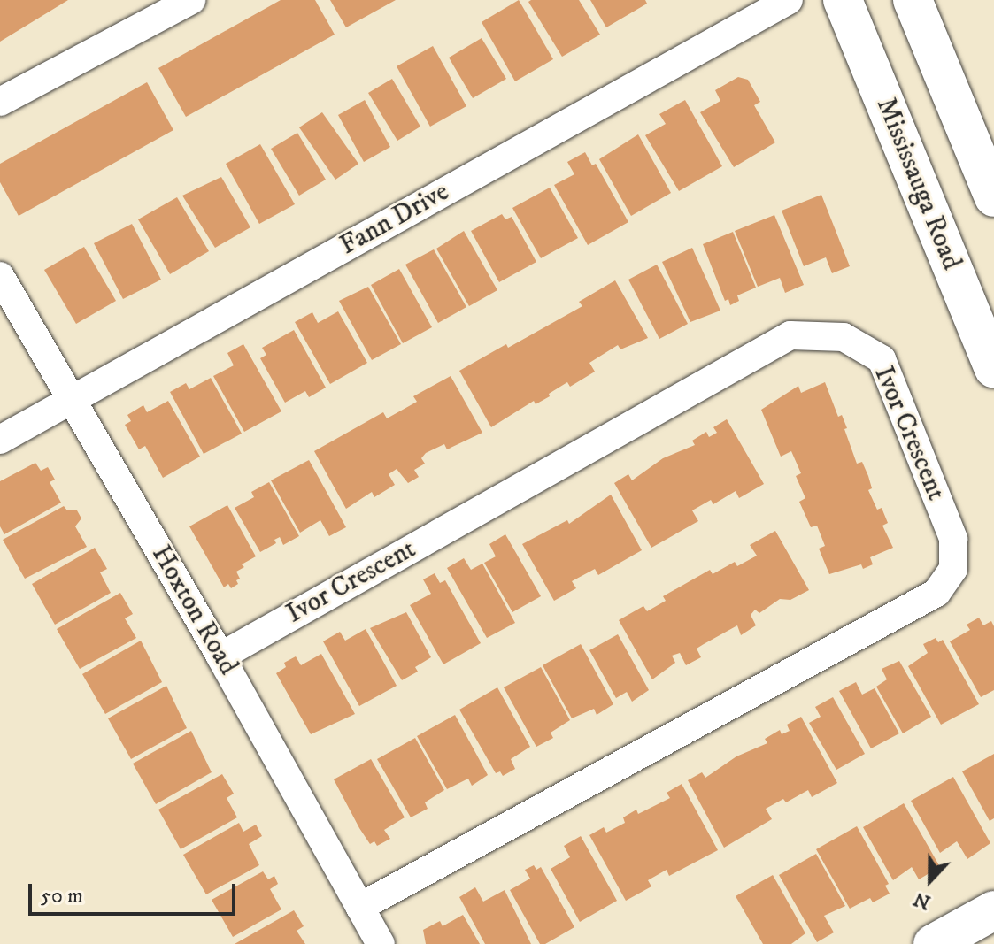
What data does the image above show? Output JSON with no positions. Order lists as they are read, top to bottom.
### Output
{
  "streets": {
    "main road": ["Mississauga Road"],
    "street": ["Fann Drive", "Ivor Crescent", "Hoxton Road"]
  },
  "crossings": [
    ["Fann Drive", "Hoxton Road"],
    ["Ivor Crescent", "Hoxton Road"]
  ],
  "scale_bar": "50 m",
  "north": "bottom"
}
